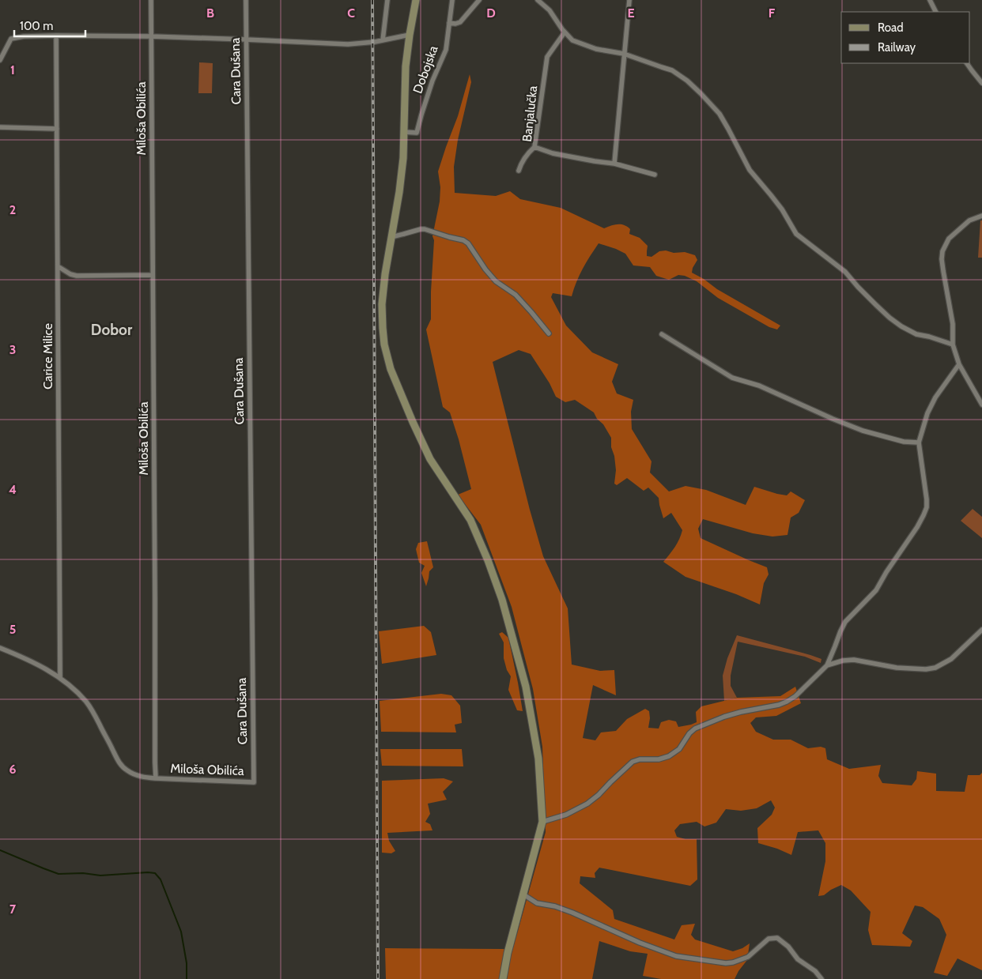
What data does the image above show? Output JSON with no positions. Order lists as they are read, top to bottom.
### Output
{
  "streets": {
    "street": [
      "Dobojska",
      "Cara Dušana",
      "Banjalučka",
      "Miloša Obilića",
      "Carice Milice"
    ]
  },
  "crossings": [
    ["Cara Dušana", "Miloša Obilića"]
  ],
  "districts": ["Dobor"],
  "legend": ["Road", "Railway"],
  "scale_bar": "100 m",
  "grid": {
    "columns": [
      "B",
      "C",
      "D",
      "E",
      "F"
    ],
    "rows": [
      "1",
      "2",
      "3",
      "4",
      "5",
      "6",
      "7"
    ]
  }
}
